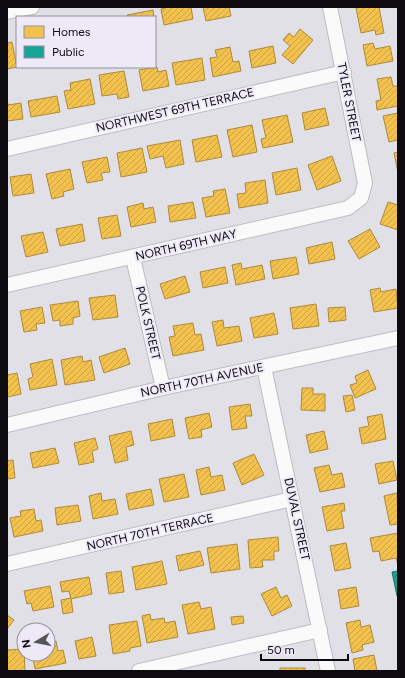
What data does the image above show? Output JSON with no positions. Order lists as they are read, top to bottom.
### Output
{
  "streets": {
    "street": [
      "TYLER STREET",
      "NORTHWEST 69TH TERRACE",
      "NORTH 69TH WAY",
      "POLK STREET",
      "NORTH 70TH AVENUE",
      "DUVAL STREET",
      "NORTH 70TH TERRACE"
    ]
  },
  "crossings": [
    ["TYLER STREET", "NORTHWEST 69TH TERRACE"],
    ["TYLER STREET", "NORTH 69TH WAY"],
    ["NORTH 69TH WAY", "POLK STREET"],
    ["POLK STREET", "NORTH 70TH AVENUE"],
    ["NORTH 70TH AVENUE", "DUVAL STREET"],
    ["DUVAL STREET", "NORTH 70TH TERRACE"]
  ],
  "legend": ["Homes", "Public"],
  "scale_bar": "50 m",
  "north": "left"
}
